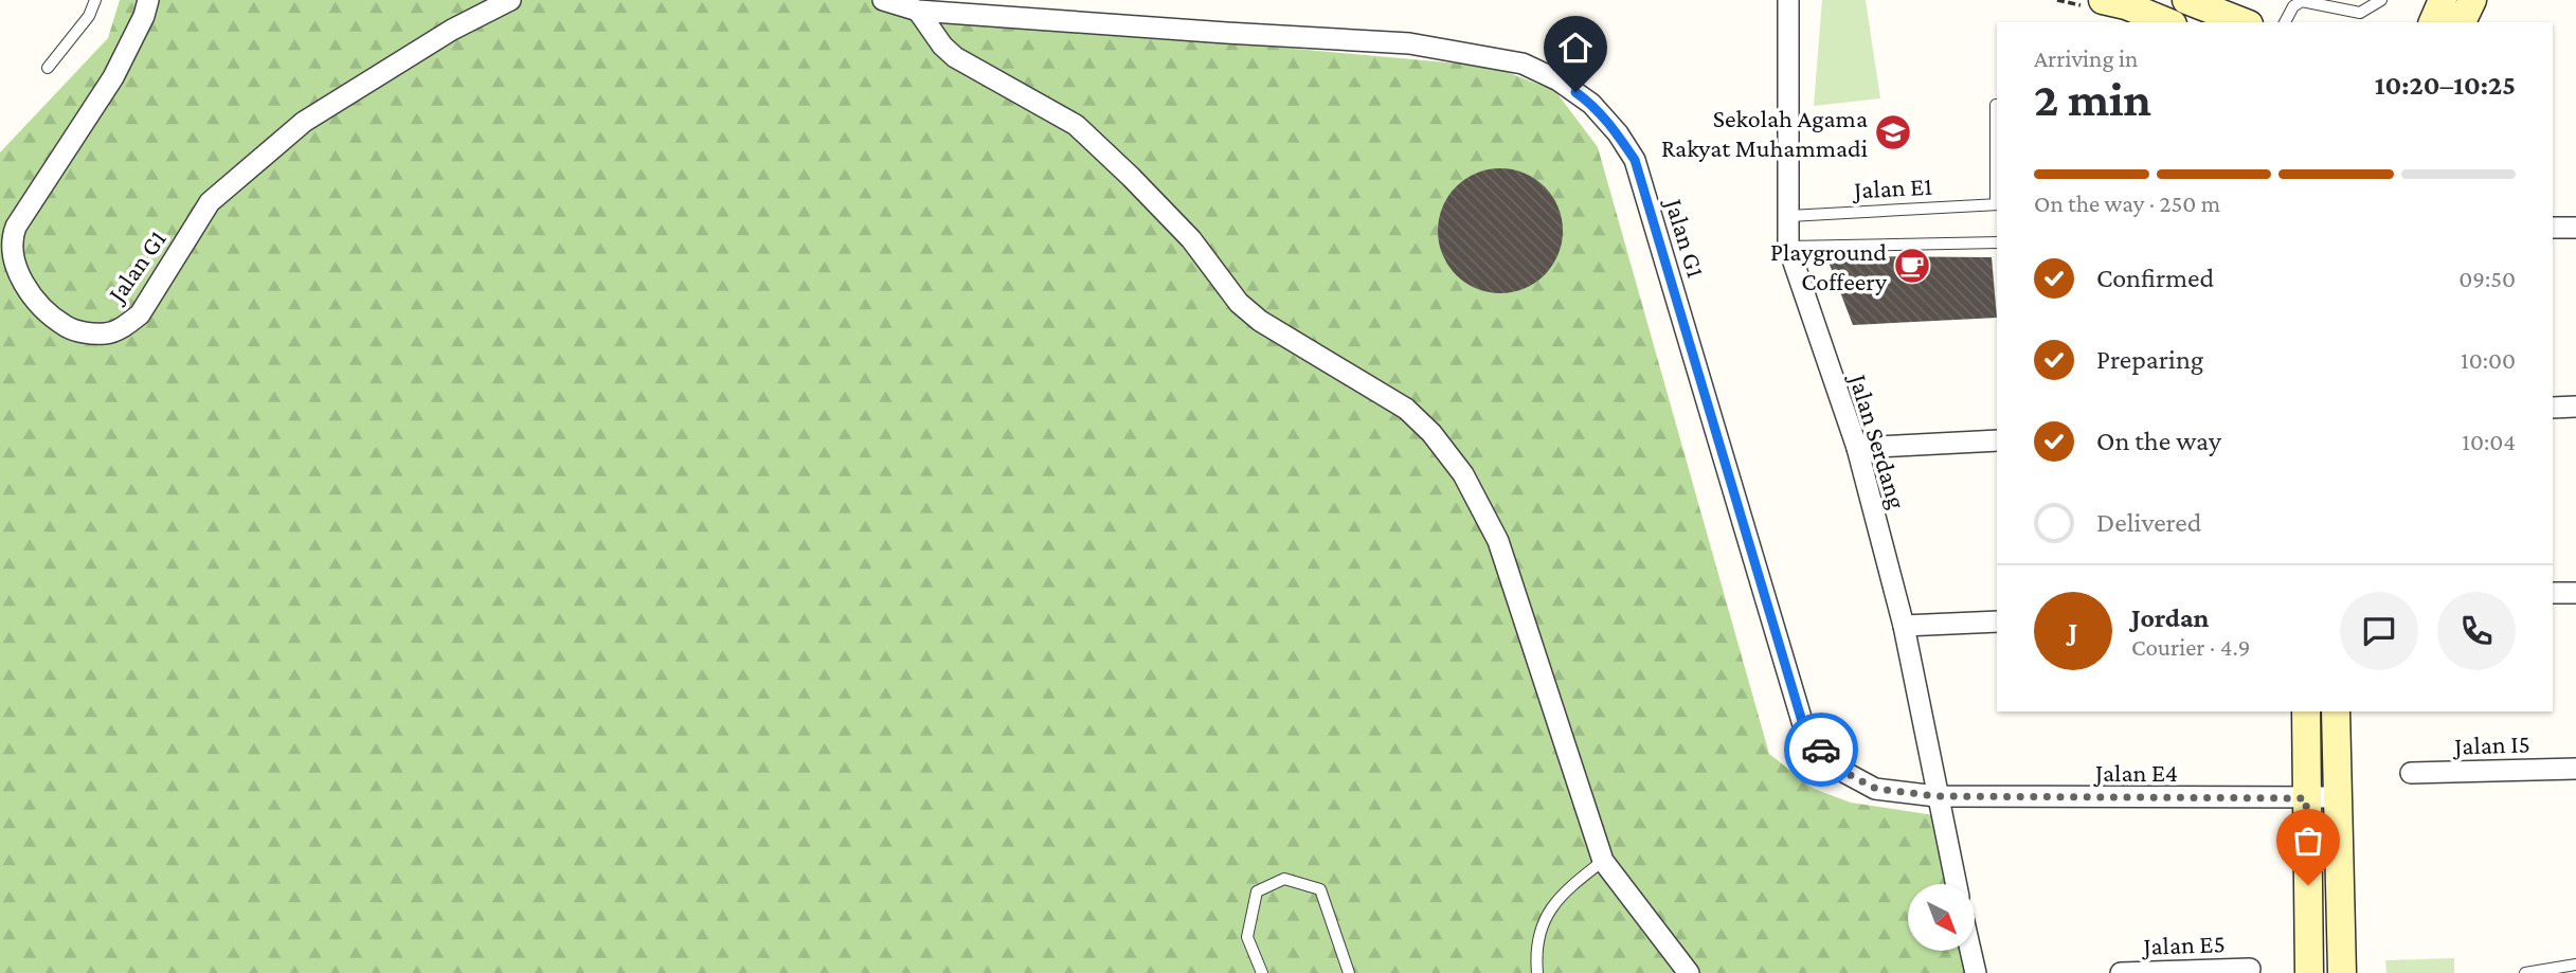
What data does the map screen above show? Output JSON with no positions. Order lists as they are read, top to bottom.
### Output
{
  "streets": {
    "street": [
      "Jalan G1",
      "Jalan Serdang",
      "Jalan I5",
      "Jalan E4",
      "Jalan E5"
    ],
    "lane": ["Jalan E1"]
  },
  "crossings": [
    ["Jalan E1", "Jalan Serdang"],
    ["Jalan G1", "Jalan Serdang"],
    ["Jalan G1", "Jalan E4"],
    ["Jalan Serdang", "Jalan E4"]
  ],
  "places": {
    "school or university": ["Sekolah Agama Rakyat Muhammadi"],
    "cafe": ["Playground Coffeery"]
  },
  "north": "bottom right",
  "page": {
    "heading": ["2 min", "Arriving in", "10:20–10:25"],
    "panel": ["Jordan", "Courier · 4.9"],
    "bar": "On the way · 250 m",
    "list": [
      ["Confirmed", "09:50"],
      ["Preparing", "10:00"],
      ["On the way", "10:04"],
      "Delivered"
    ],
    "round": "J"
  }
}
